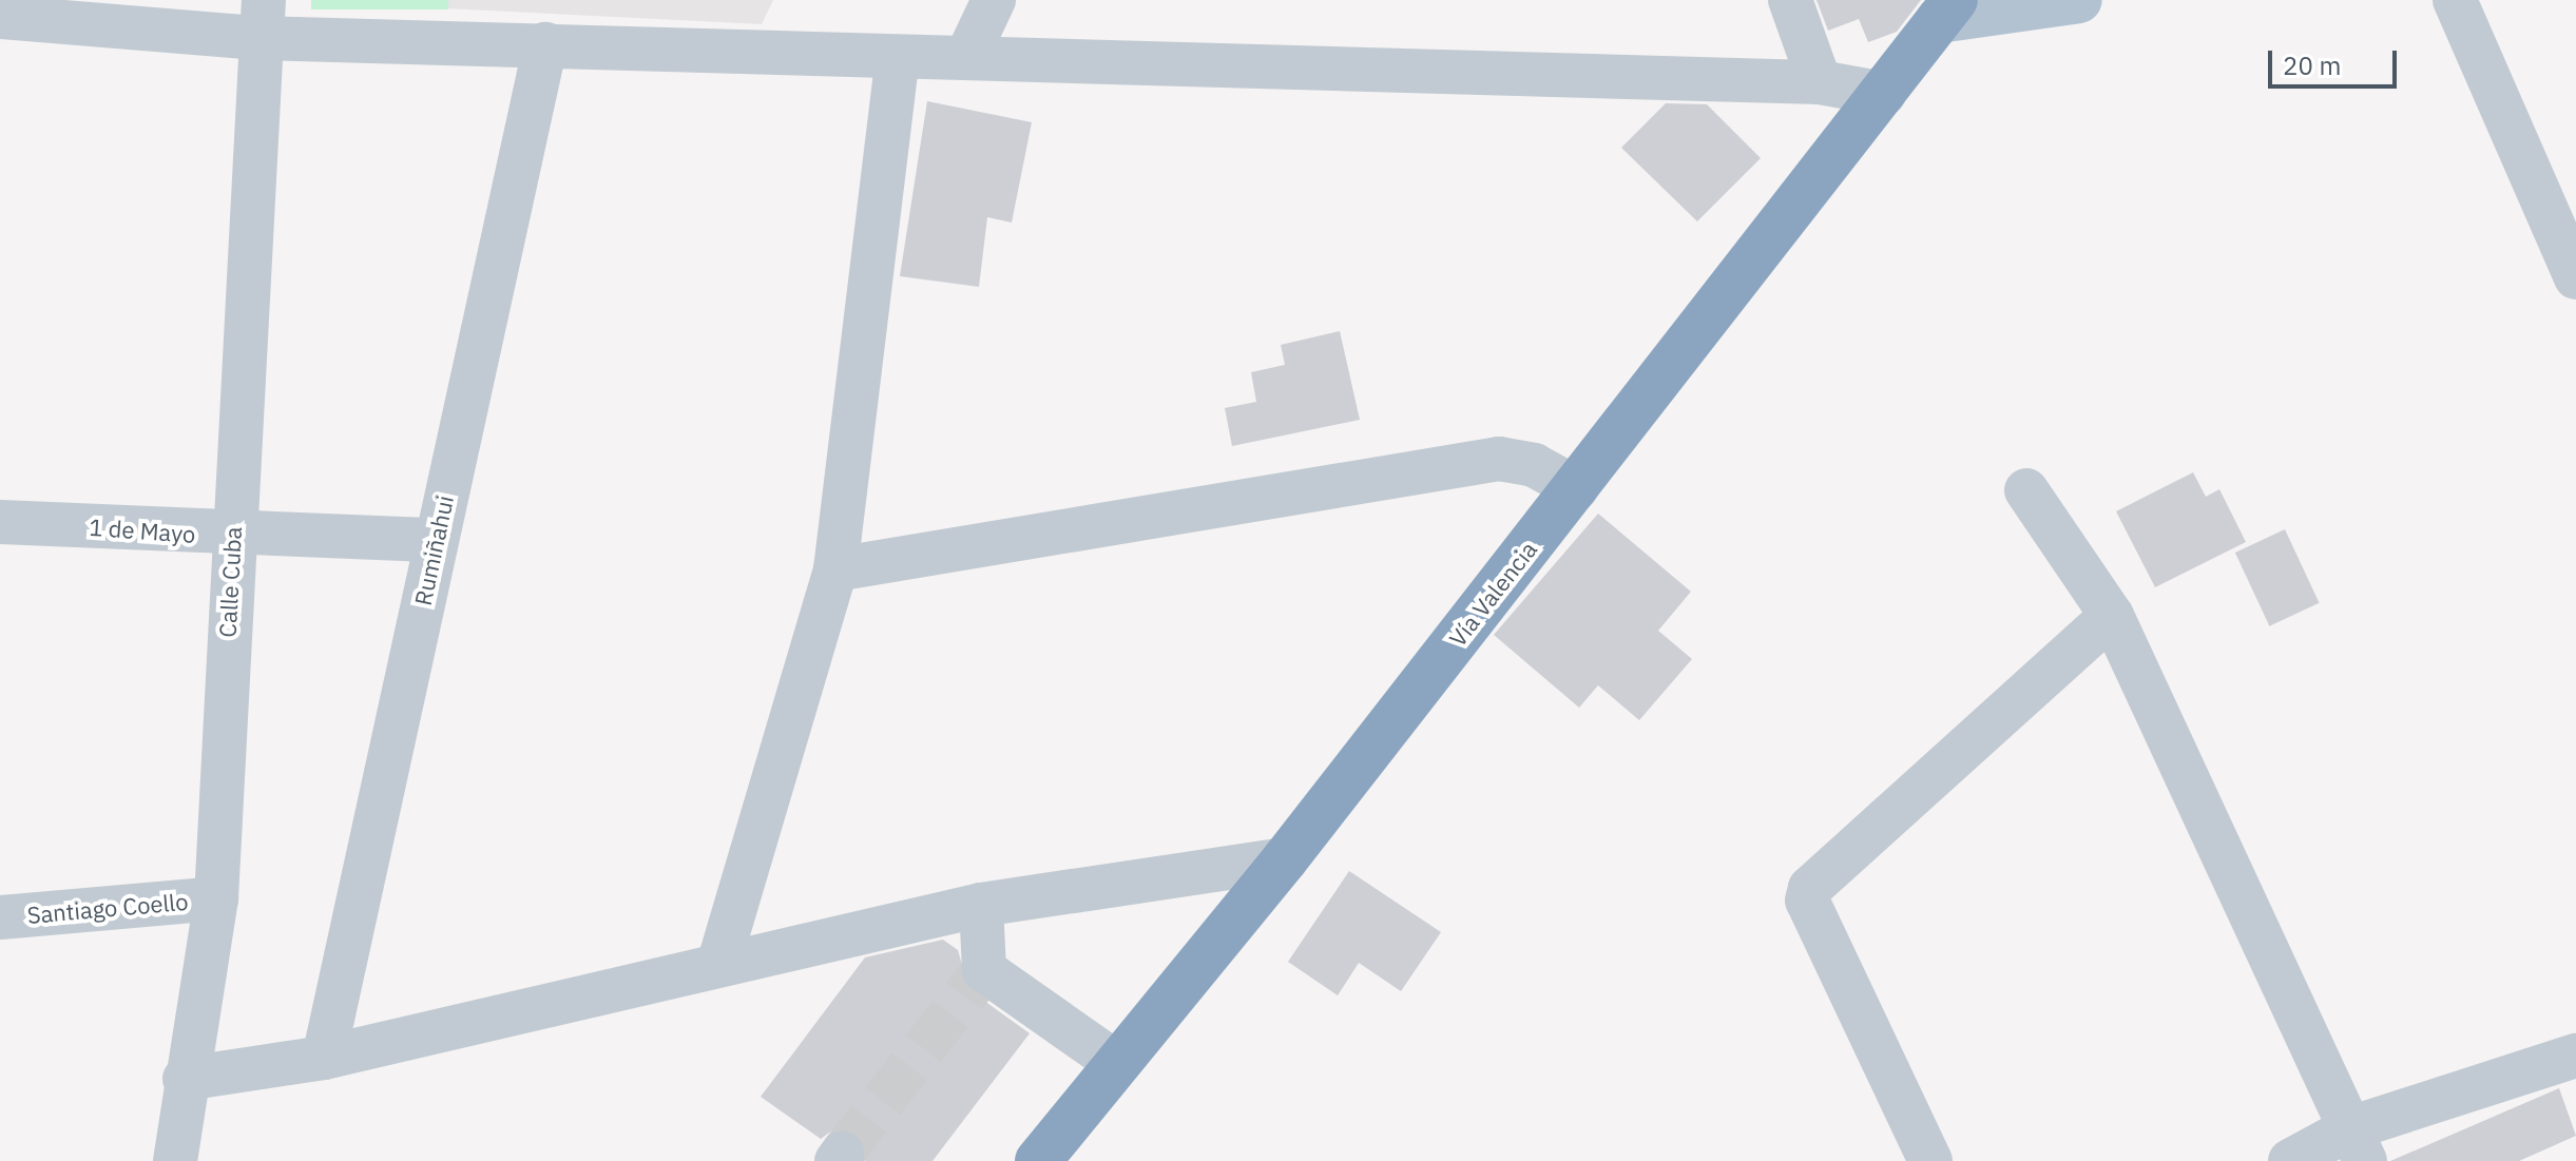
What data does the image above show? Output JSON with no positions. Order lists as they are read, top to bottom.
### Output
{
  "streets": {
    "highway": ["Vía Valencia"],
    "street": [
      "1 de Mayo",
      "Rumiñahui",
      "Calle Cuba",
      "Santiago Coello"
    ]
  },
  "crossings": [
    ["1 de Mayo", "Rumiñahui"],
    ["1 de Mayo", "Calle Cuba"],
    ["Calle Cuba", "Santiago Coello"]
  ],
  "scale_bar": "20 m"
}
